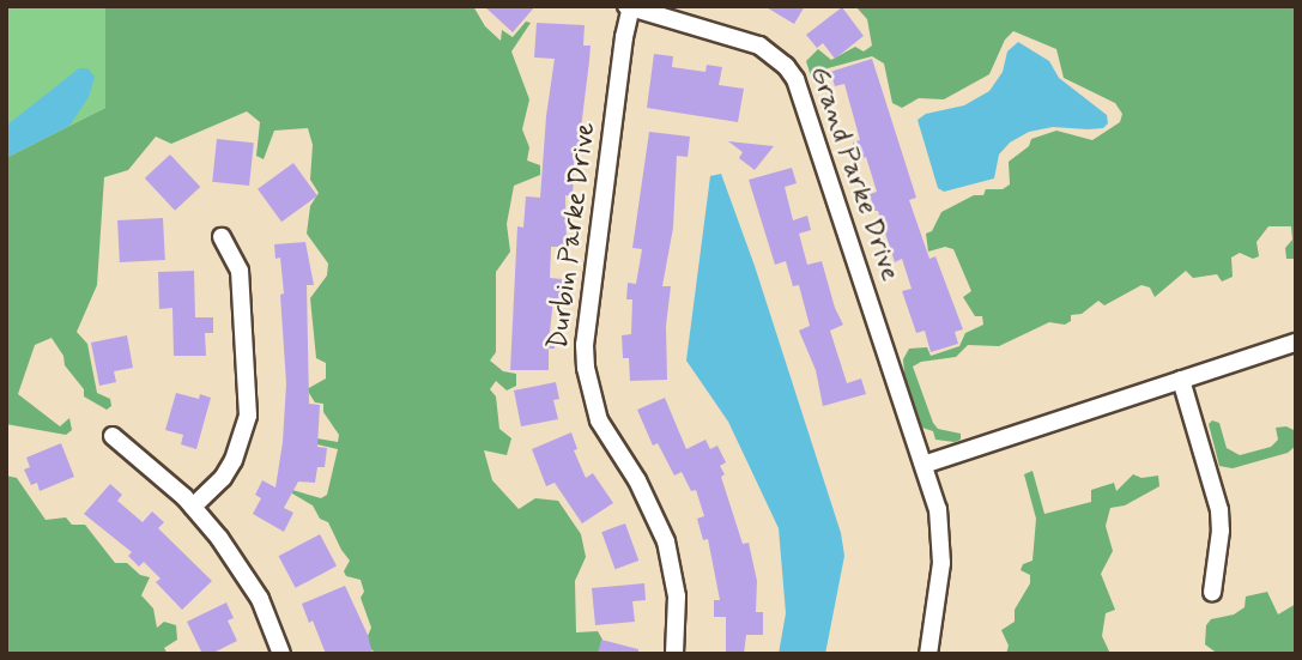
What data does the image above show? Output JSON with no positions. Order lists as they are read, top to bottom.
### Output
{
  "streets": {
    "street": ["Grand Parke Drive", "Durbin Parke Drive"]
  },
  "crossings": [
    ["Grand Parke Drive", "Durbin Parke Drive"]
  ]
}
